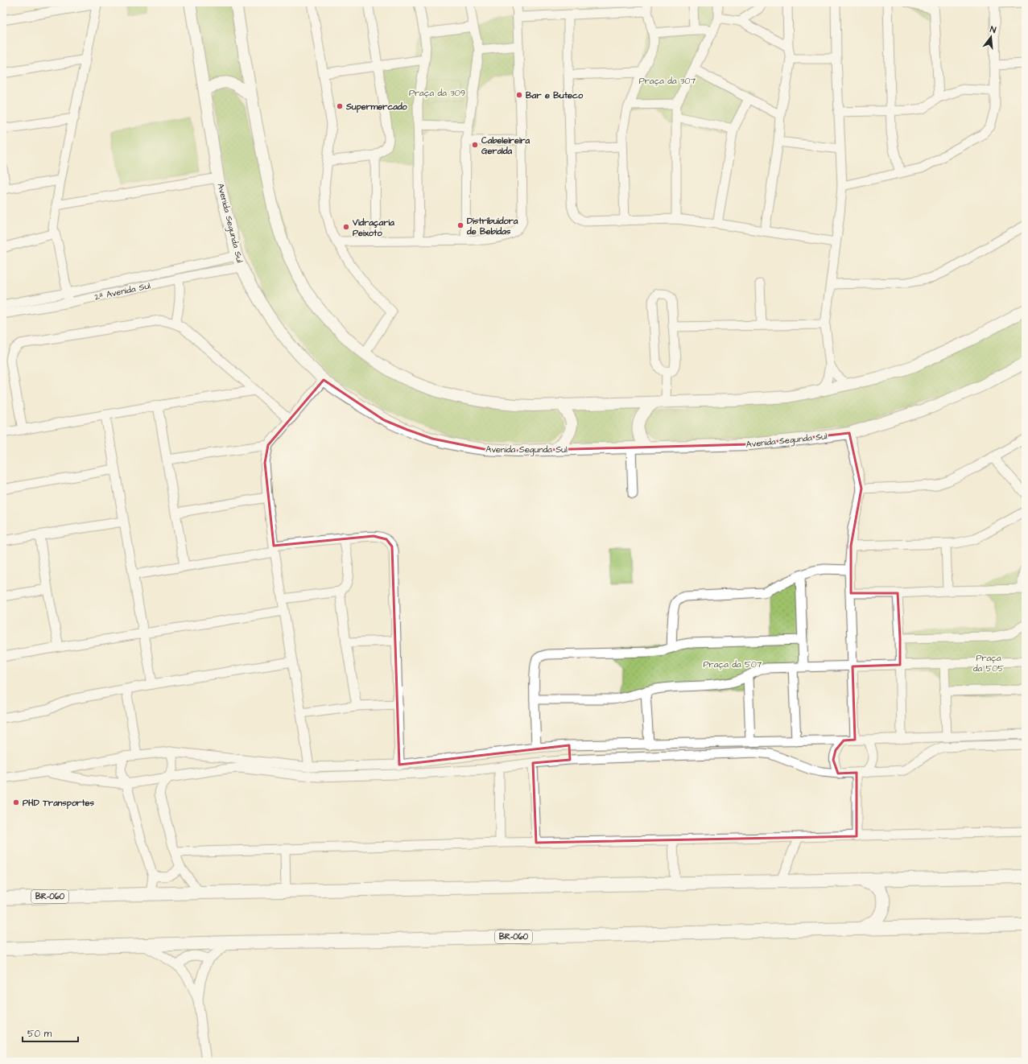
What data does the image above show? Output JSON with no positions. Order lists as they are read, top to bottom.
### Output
{
  "streets": {
    "highway": ["BR-060"],
    "main road": ["Avenida Segunda Sul"],
    "street": ["2ᵃ Avenida Sul"]
  },
  "crossings": [
    ["Avenida Segunda Sul", "2ᵃ Avenida Sul"]
  ],
  "parks": [
    "Praça da 307",
    "Praça da 309",
    "Praça da 505",
    "Praça da 507"
  ],
  "places": [
    "Bar e Buteco",
    "Supermercado",
    "Cabeleireira Geralda",
    "Distribuidora de Bebidas",
    "Vidraçaria Peixoto",
    "PHD Transportes"
  ],
  "scale_bar": "50 m",
  "north": "top"
}
